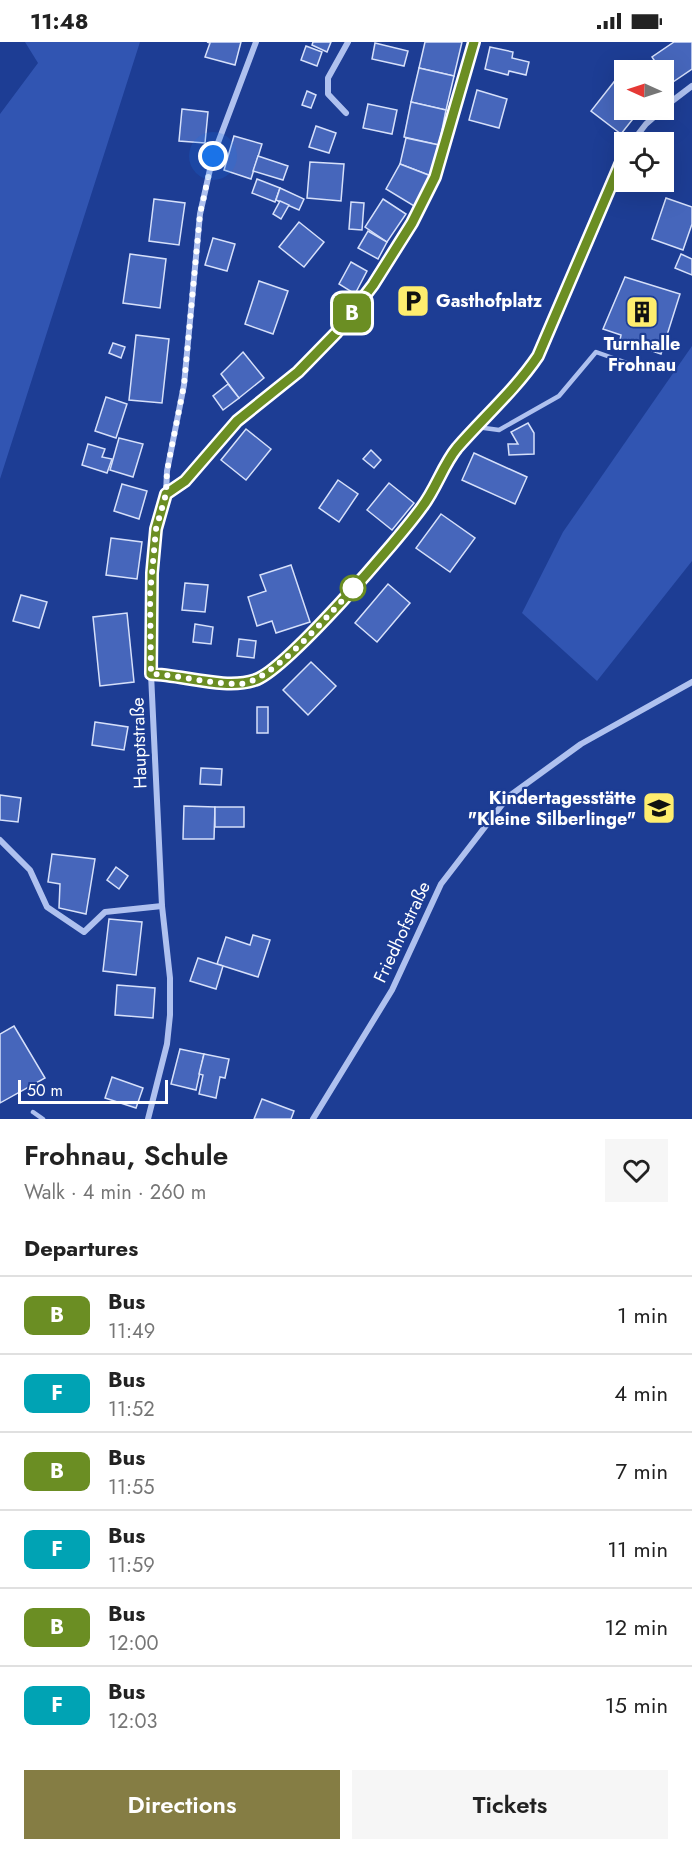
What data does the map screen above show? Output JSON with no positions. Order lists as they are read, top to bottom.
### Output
{
  "streets": {
    "street": ["Hauptstraße", "Friedhofstraße"]
  },
  "places": {
    "parking": ["Gasthofplatz"],
    "building": ["Turnhalle Frohnau"],
    "school or university": ["Kindertagesstätte \"Kleine Silberlinge\""]
  },
  "lines": ["bus line B"],
  "scale_bar": "50 m",
  "north": "left",
  "page": {
    "status": "11:48",
    "on_map": "B",
    "scale": "50 m",
    "heading": [
      ["Frohnau, Schule", "Walk · 4 min · 260 m"],
      "Departures"
    ],
    "list": [
      {
        "mark": "B",
        "name": "Bus",
        "note": "11:49",
        "value": "1 min"
      },
      {
        "mark": "F",
        "name": "Bus",
        "note": "11:52",
        "value": "4 min"
      },
      {
        "mark": "B",
        "name": "Bus",
        "note": "11:55",
        "value": "7 min"
      },
      {
        "mark": "F",
        "name": "Bus",
        "note": "11:59",
        "value": "11 min"
      },
      {
        "mark": "B",
        "name": "Bus",
        "note": "12:00",
        "value": "12 min"
      },
      {
        "mark": "F",
        "name": "Bus",
        "note": "12:03",
        "value": "15 min"
      }
    ],
    "buttons": ["Directions", "Tickets"]
  }
}
